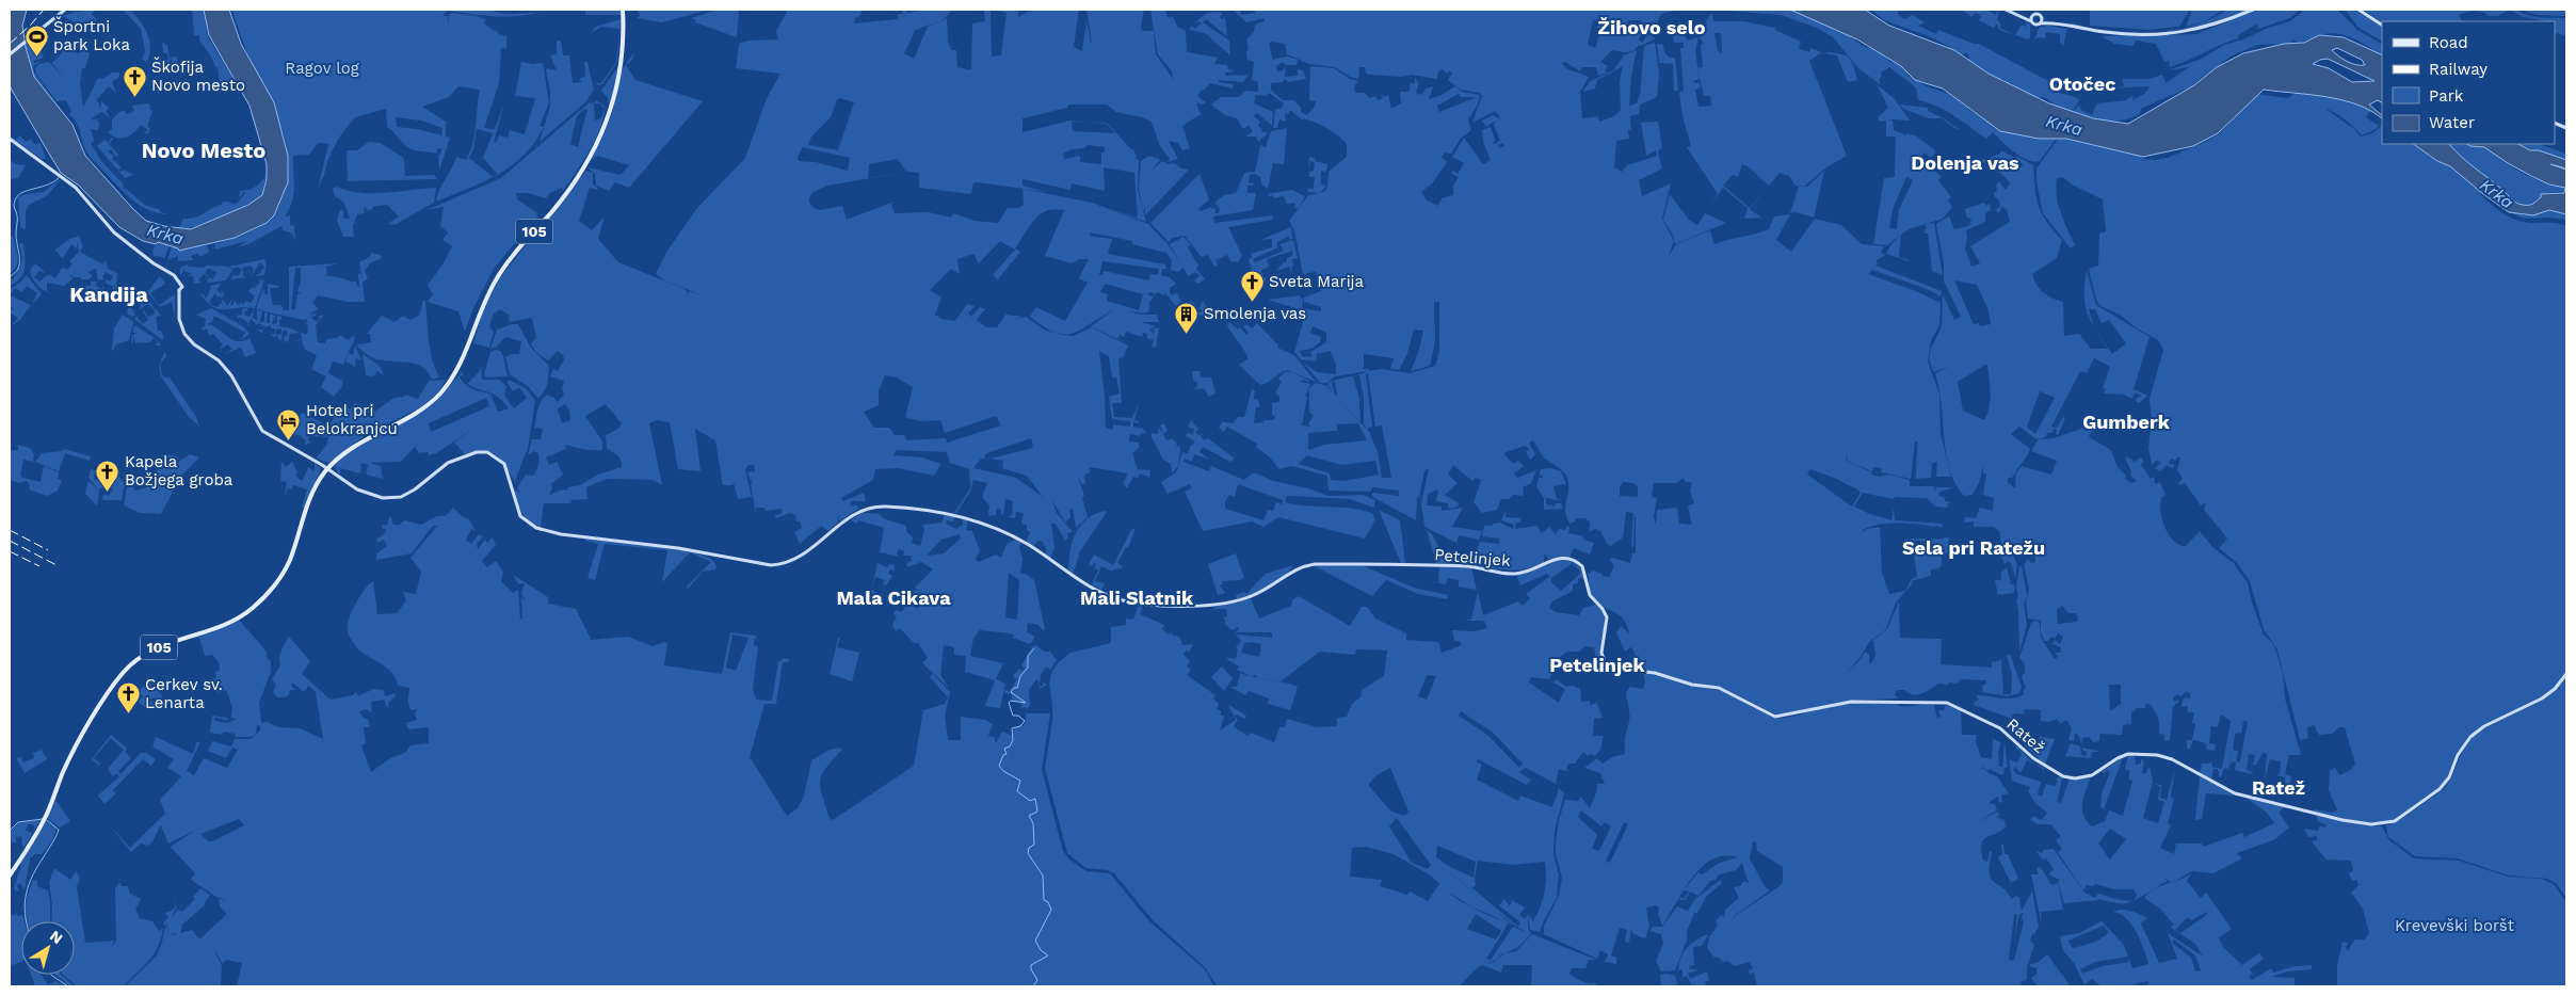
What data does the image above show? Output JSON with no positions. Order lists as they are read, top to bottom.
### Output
{
  "streets": {
    "main road": ["105", "Petelinjek", "Ratež"]
  },
  "crossings": [
    ["105", "Petelinjek"],
    ["Petelinjek", "Ratež"]
  ],
  "districts": [
    "Žihovo selo",
    "Otočec",
    "Novo Mesto",
    "Dolenja vas",
    "Kandija",
    "Gumberk",
    "Sela pri Ratežu",
    "Mala Cikava",
    "Mali Slatnik",
    "Petelinjek",
    "Ratež"
  ],
  "water": ["Krka"],
  "parks": ["Ragov log", "Krevevški boršt"],
  "places": {
    "sports": ["Športni park Loka"],
    "church": [
      "Škofija Novo mesto",
      "Sveta Marija",
      "Kapela Božjega groba",
      "Cerkev sv. Lenarta"
    ],
    "building": ["Smolenja vas"],
    "hotel": ["Hotel pri Belokranjcu"]
  },
  "legend": [
    "Road",
    "Railway",
    "Park",
    "Water"
  ],
  "north": "top right"
}
